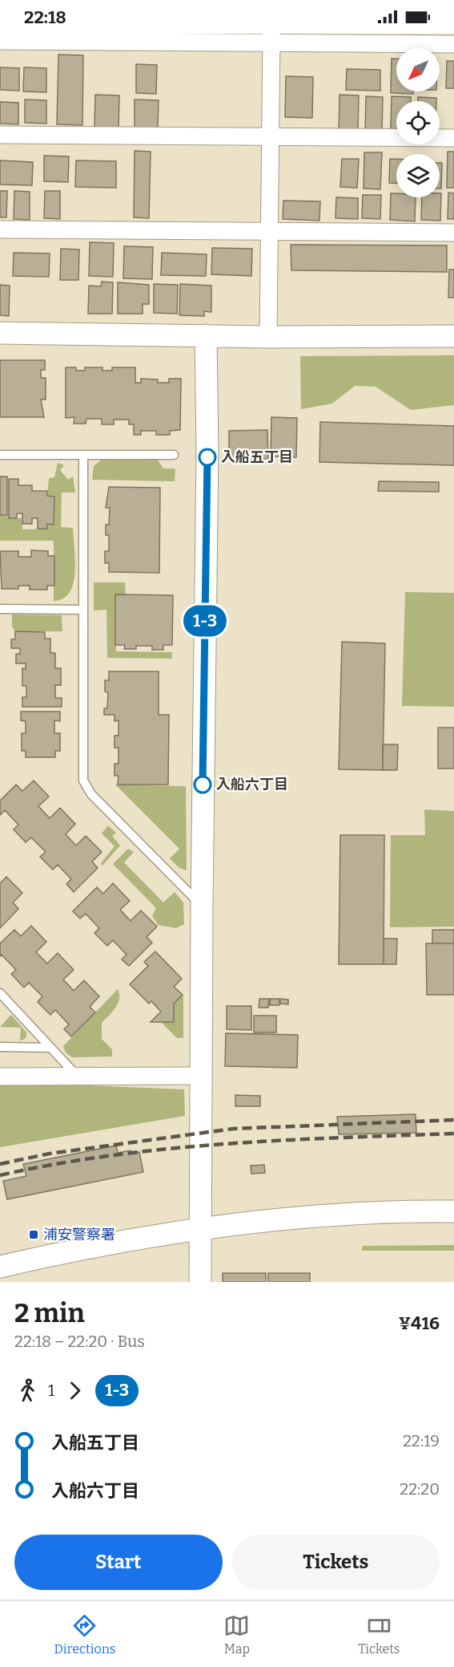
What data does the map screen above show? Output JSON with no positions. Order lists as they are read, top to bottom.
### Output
{
  "places": {
    "other": ["入船五丁目", "入船六丁目"],
    "transit": ["浦安警察署"]
  },
  "lines": ["bus line 1-3"],
  "north": "bottom left",
  "page": {
    "status": "22:18",
    "on_map": "1-3",
    "heading": ["2 min", "22:18 – 22:20 · Bus", "¥416"],
    "legs": ["1", "1-3"],
    "list": [
      {
        "name": "入船五丁目",
        "value": "22:19"
      },
      {
        "name": "入船六丁目",
        "value": "22:20"
      }
    ],
    "buttons": ["Start", "Tickets"],
    "tabs": ["Directions", "Map", "Tickets"]
  }
}
